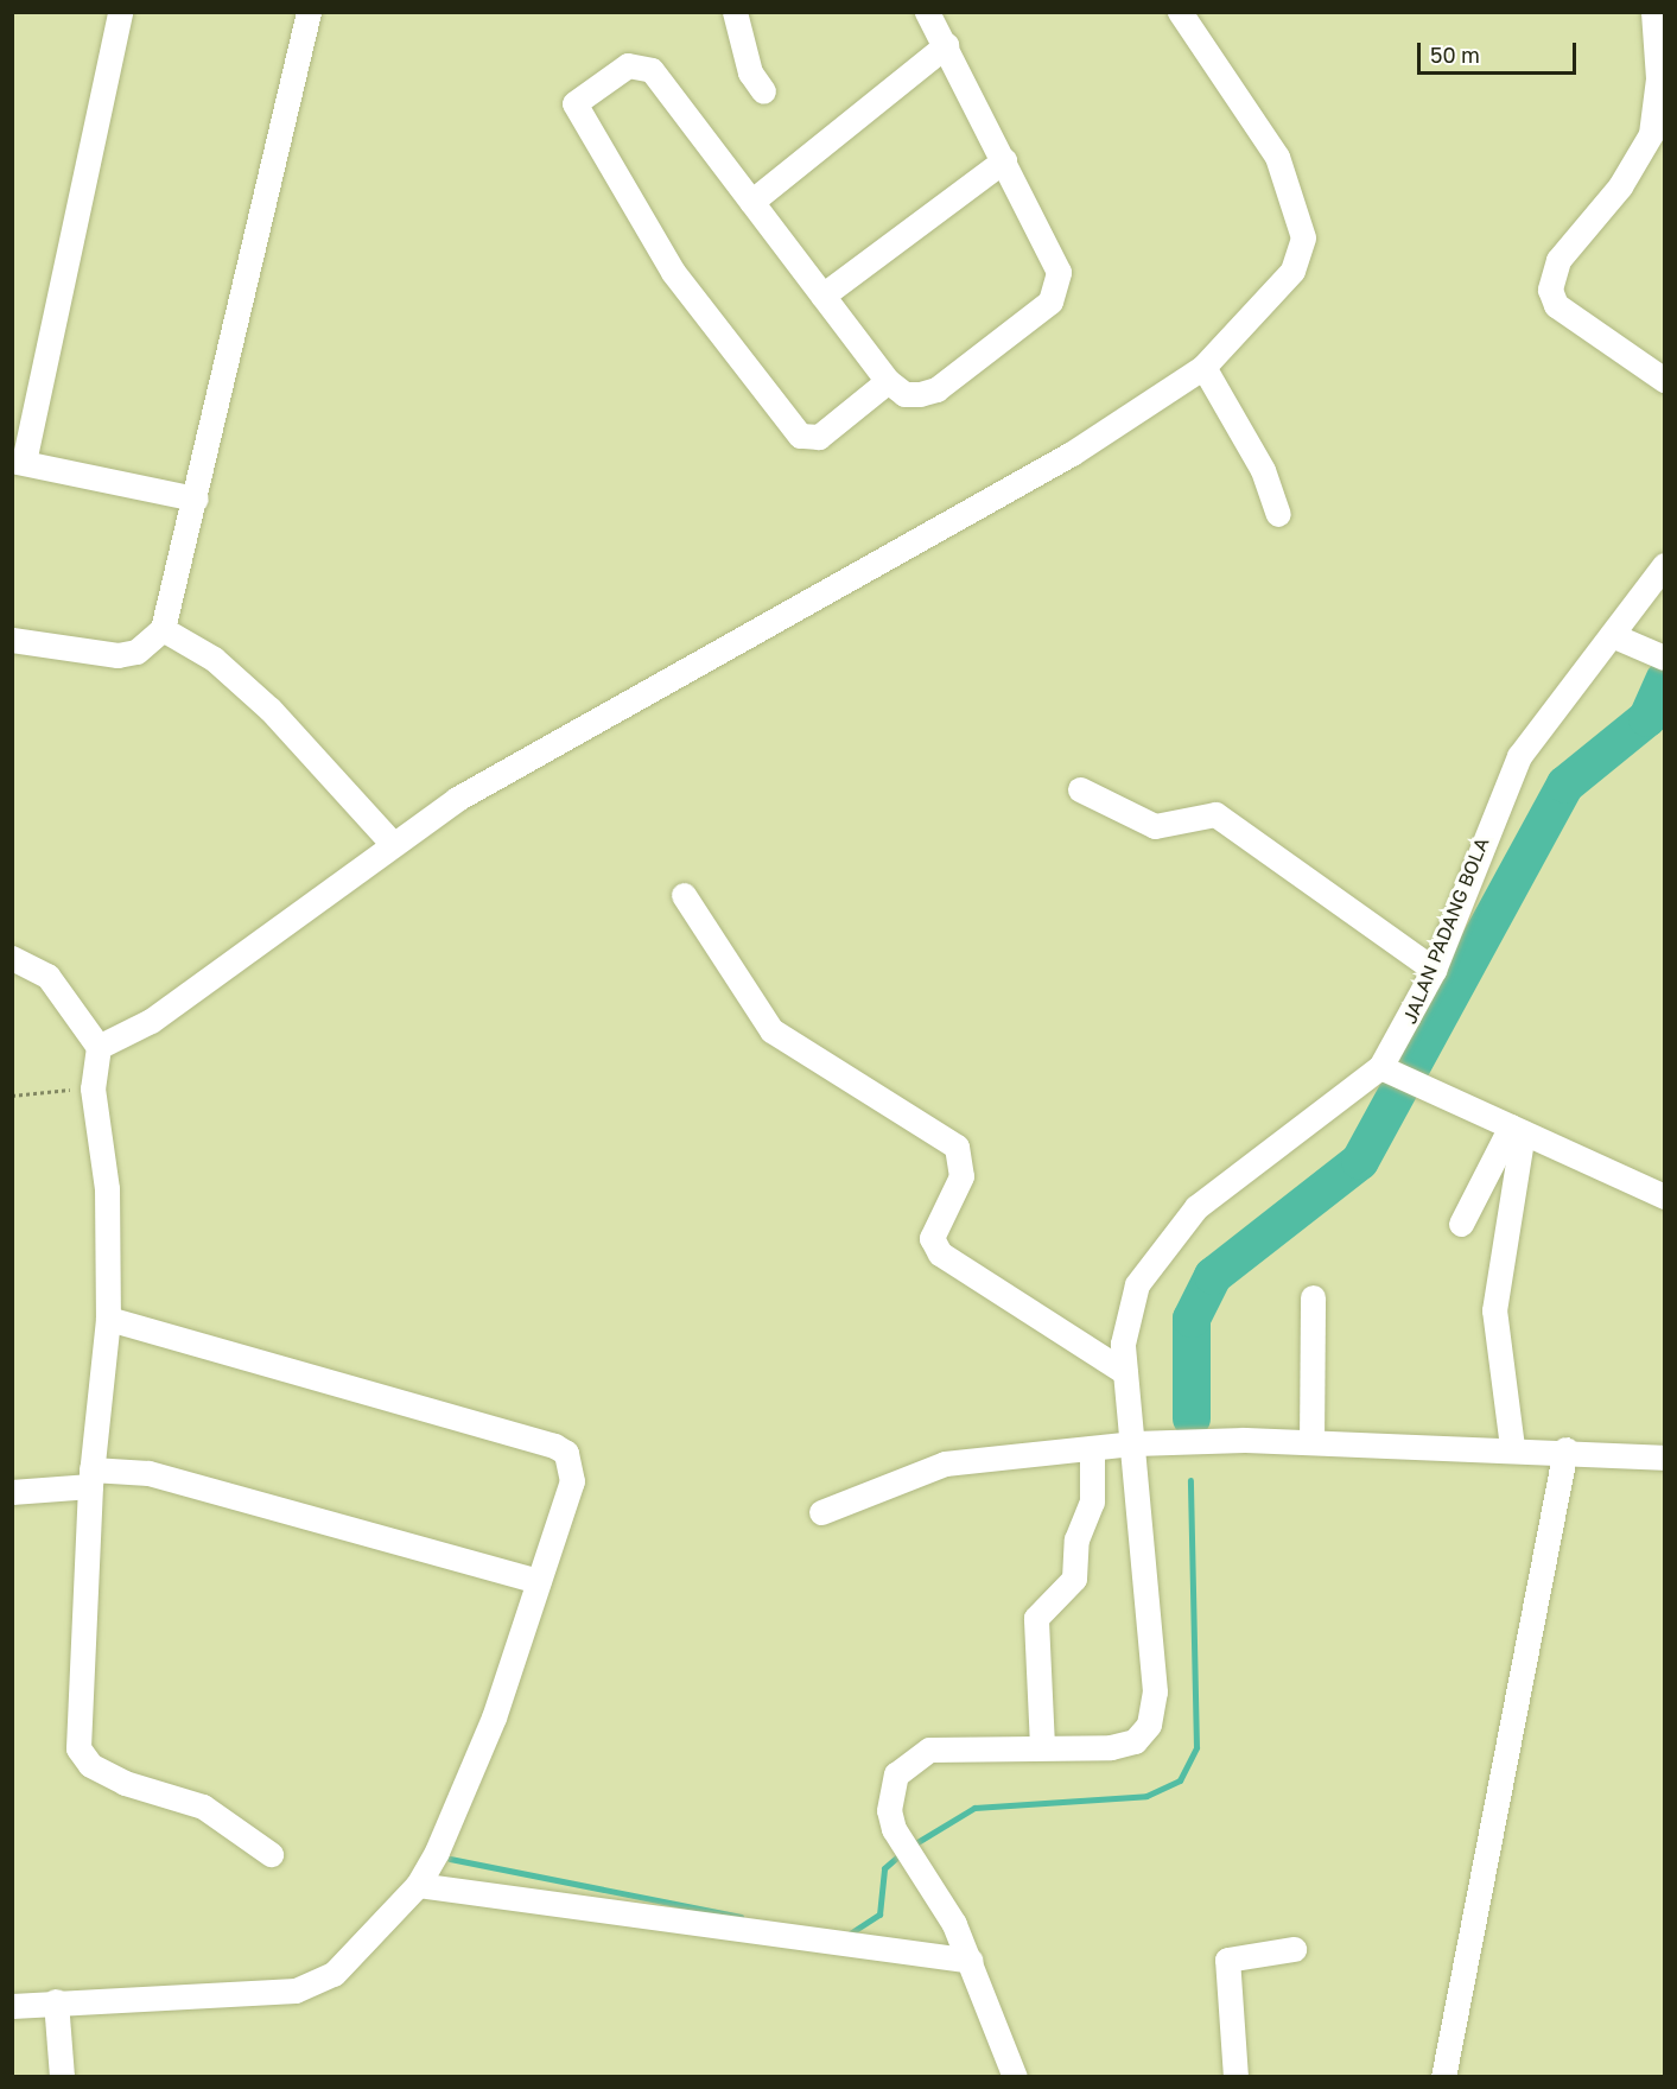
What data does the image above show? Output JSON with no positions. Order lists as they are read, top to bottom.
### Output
{
  "streets": {
    "street": ["JALAN PADANG BOLA"]
  },
  "scale_bar": "50 m"
}
